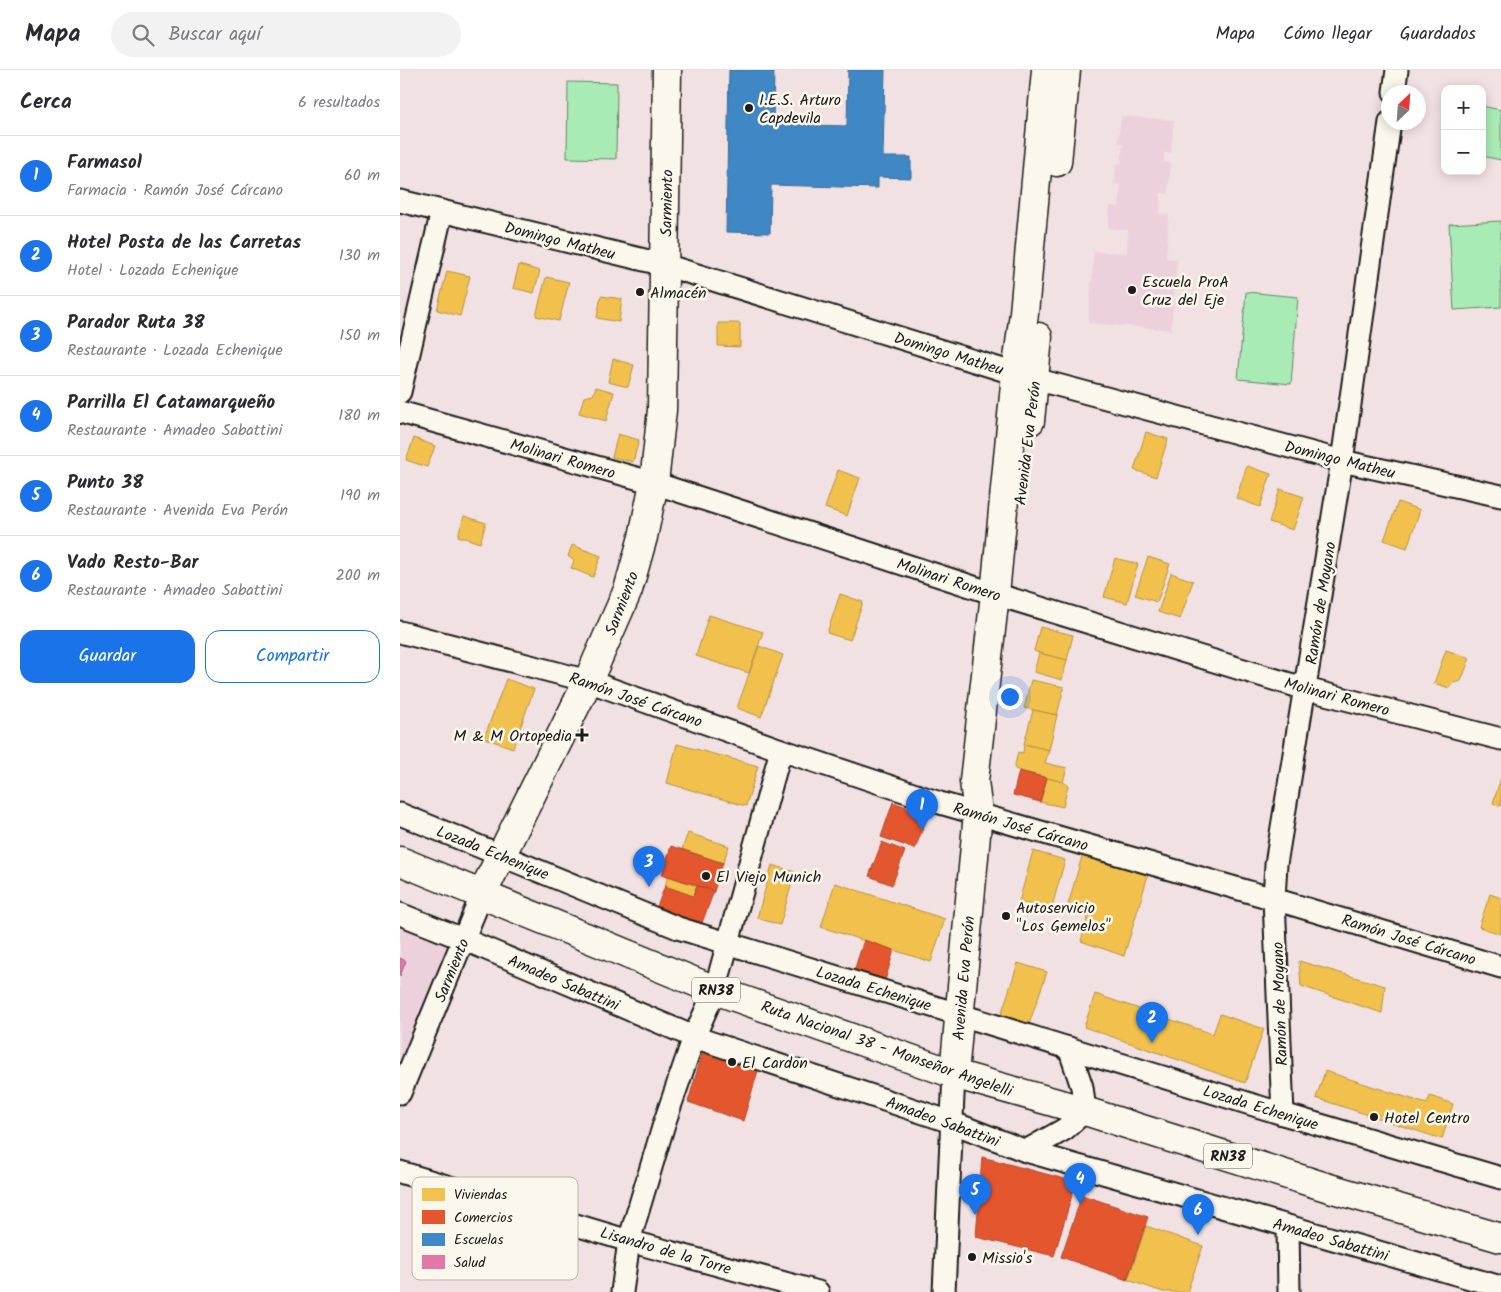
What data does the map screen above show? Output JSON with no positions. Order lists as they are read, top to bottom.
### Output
{
  "streets": {
    "main road": [
      "Sarmiento",
      "Avenida Eva Perón",
      "RN38",
      "Ruta Nacional 38 - Monseñor Angelelli"
    ],
    "street": [
      "Domingo Matheu",
      "Molinari Romero",
      "Ramón de Moyano",
      "Ramón José Cárcano",
      "Lozada Echenique",
      "Amadeo Sabattini",
      "Lisandro de la Torre"
    ]
  },
  "crossings": [
    ["Sarmiento", "Domingo Matheu"],
    ["Sarmiento", "Molinari Romero"],
    ["Sarmiento", "Ramón José Cárcano"],
    ["Sarmiento", "Lozada Echenique"],
    ["Sarmiento", "Amadeo Sabattini"],
    ["Sarmiento", "Ruta Nacional 38 - Monseñor Angelelli"],
    ["Domingo Matheu", "Avenida Eva Perón"],
    ["Domingo Matheu", "Ramón de Moyano"],
    ["Avenida Eva Perón", "Molinari Romero"],
    ["Avenida Eva Perón", "Ramón José Cárcano"],
    ["Avenida Eva Perón", "Lozada Echenique"],
    ["Avenida Eva Perón", "Amadeo Sabattini"],
    ["Avenida Eva Perón", "Ruta Nacional 38 - Monseñor Angelelli"],
    ["Molinari Romero", "Ramón de Moyano"],
    ["Ramón de Moyano", "Ramón José Cárcano"],
    ["Ramón de Moyano", "Lozada Echenique"]
  ],
  "places": {
    "other": [
      "I.E.S. Arturo Capdevila",
      "Escuela ProA Cruz del Eje",
      "Almacén",
      "El Viejo Munich",
      "Autoservicio \"Los Gemelos\"",
      "El Cardon",
      "Hotel Centro",
      "Missio's"
    ],
    "health": ["M & M Ortopedia"]
  },
  "legend": [
    "Viviendas",
    "Comercios",
    "Escuelas",
    "Salud"
  ],
  "north": "top right",
  "page": {
    "header": "Mapa",
    "search": "Buscar aquí",
    "nav": ["Mapa", "Cómo llegar", "Guardados"],
    "heading": ["Cerca", "6 resultados"],
    "map_buttons": ["+", "−"],
    "list": [
      {
        "mark": "1",
        "name": "Farmasol",
        "note": "Farmacia · Ramón José Cárcano",
        "value": "60 m"
      },
      {
        "mark": "2",
        "name": "Hotel Posta de las Carretas",
        "note": "Hotel · Lozada Echenique",
        "value": "130 m"
      },
      {
        "mark": "3",
        "name": "Parador Ruta 38",
        "note": "Restaurante · Lozada Echenique",
        "value": "150 m"
      },
      {
        "mark": "4",
        "name": "Parrilla El Catamarqueño",
        "note": "Restaurante · Amadeo Sabattini",
        "value": "180 m"
      },
      {
        "mark": "5",
        "name": "Punto 38",
        "note": "Restaurante · Avenida Eva Perón",
        "value": "190 m"
      },
      {
        "mark": "6",
        "name": "Vado Resto-Bar",
        "note": "Restaurante · Amadeo Sabattini",
        "value": "200 m"
      }
    ],
    "buttons": ["Guardar", "Compartir"],
    "pins": [
      "1",
      "3",
      "2",
      "4",
      "5",
      "6"
    ]
  }
}
